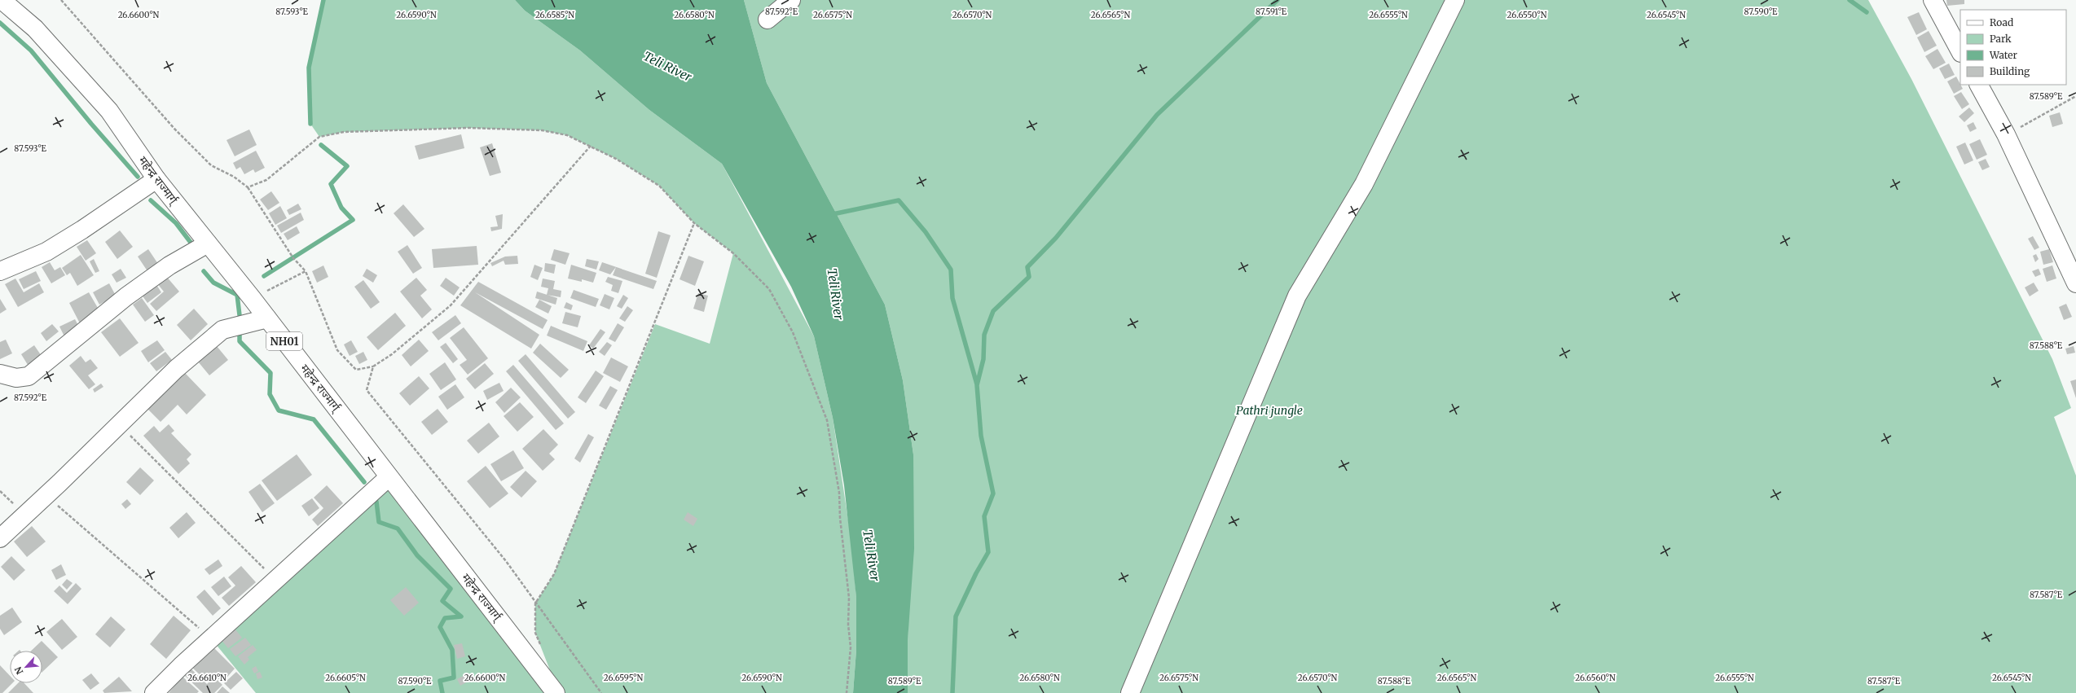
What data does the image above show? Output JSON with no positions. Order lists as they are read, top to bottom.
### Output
{
  "streets": {
    "main road": ["महेन्द्र राज्मार्ग्", "NH01"]
  },
  "water": ["Teli River"],
  "parks": ["Pathri jungle"],
  "legend": [
    "Road",
    "Park",
    "Water",
    "Building"
  ],
  "north": "bottom left",
  "coordinates": [
    "87.593°E",
    "87.592°E",
    "87.591°E",
    "87.590°E",
    "26.6600°N",
    "26.6590°N",
    "26.6585°N",
    "26.6580°N",
    "26.6575°N",
    "26.6570°N",
    "26.6565°N",
    "26.6555°N",
    "26.6550°N",
    "26.6545°N",
    "87.589°E",
    "87.588°E",
    "87.587°E",
    "26.6610°N",
    "26.6605°N",
    "26.6595°N",
    "26.6560°N"
  ]
}
